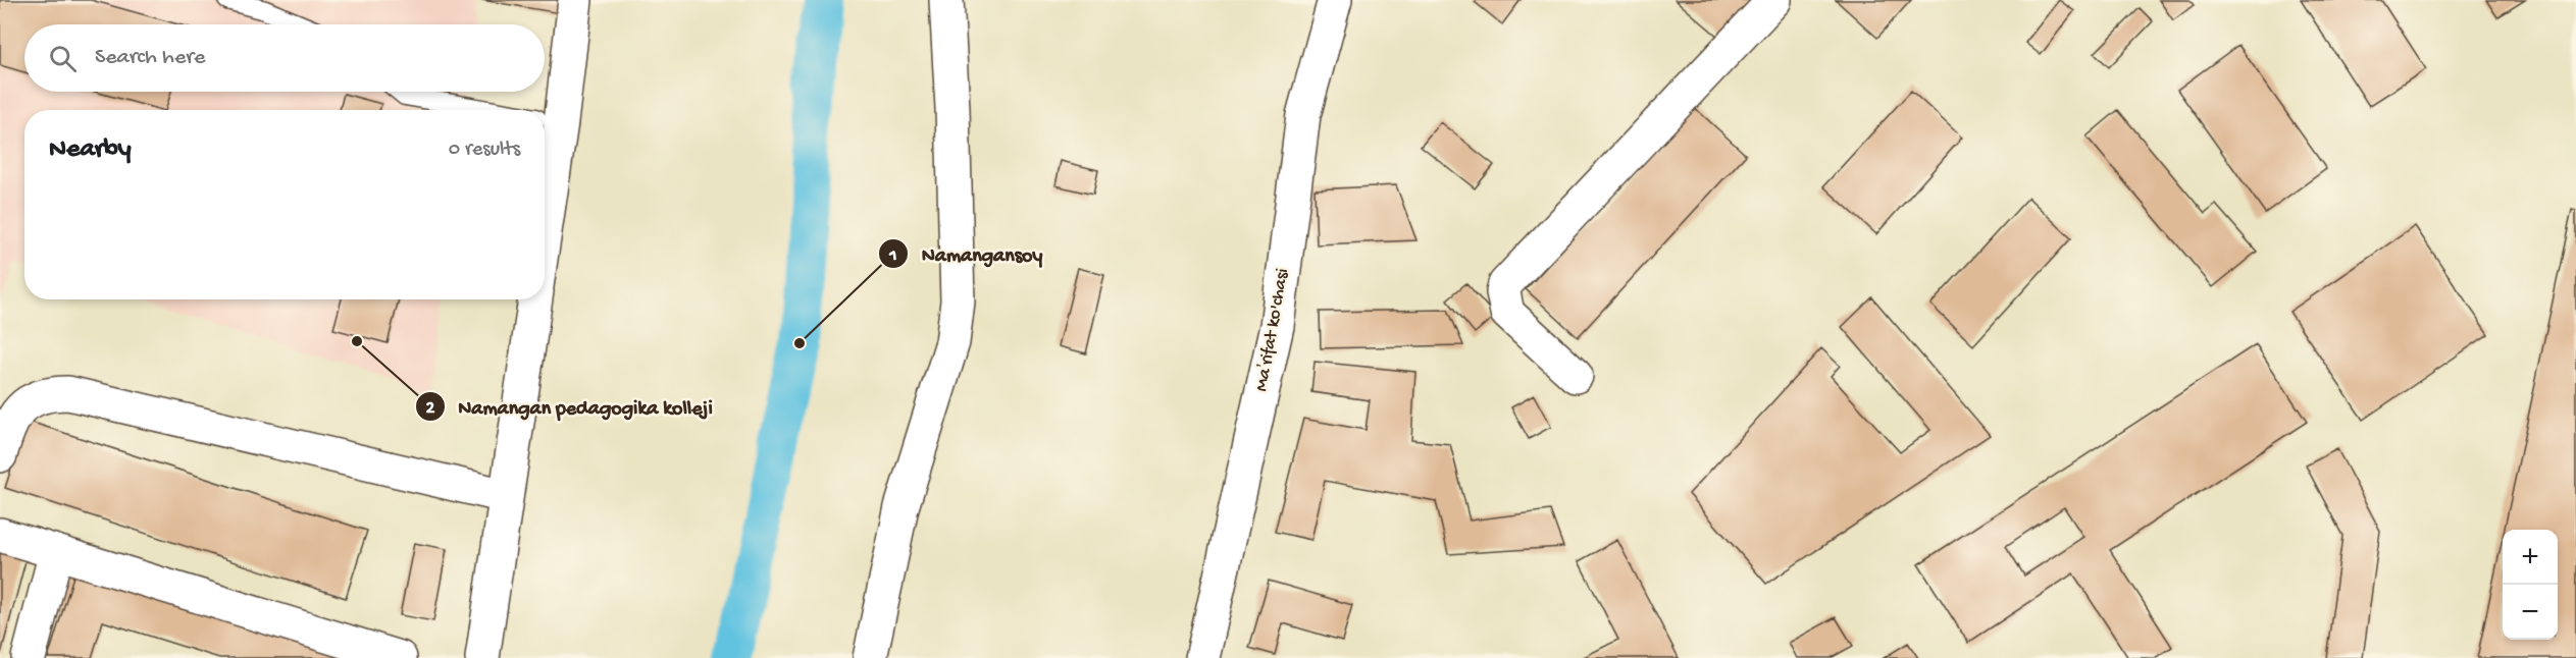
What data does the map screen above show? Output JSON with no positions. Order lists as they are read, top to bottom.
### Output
{
  "streets": {
    "street": ["Maʼrifat ko'chasi"]
  },
  "places": ["Namangan pedagogika kolleji", "Namangansoy"],
  "page": {
    "search": "Search here",
    "heading": ["Nearby", "0 results"],
    "map_buttons": ["+", "−"]
  }
}
